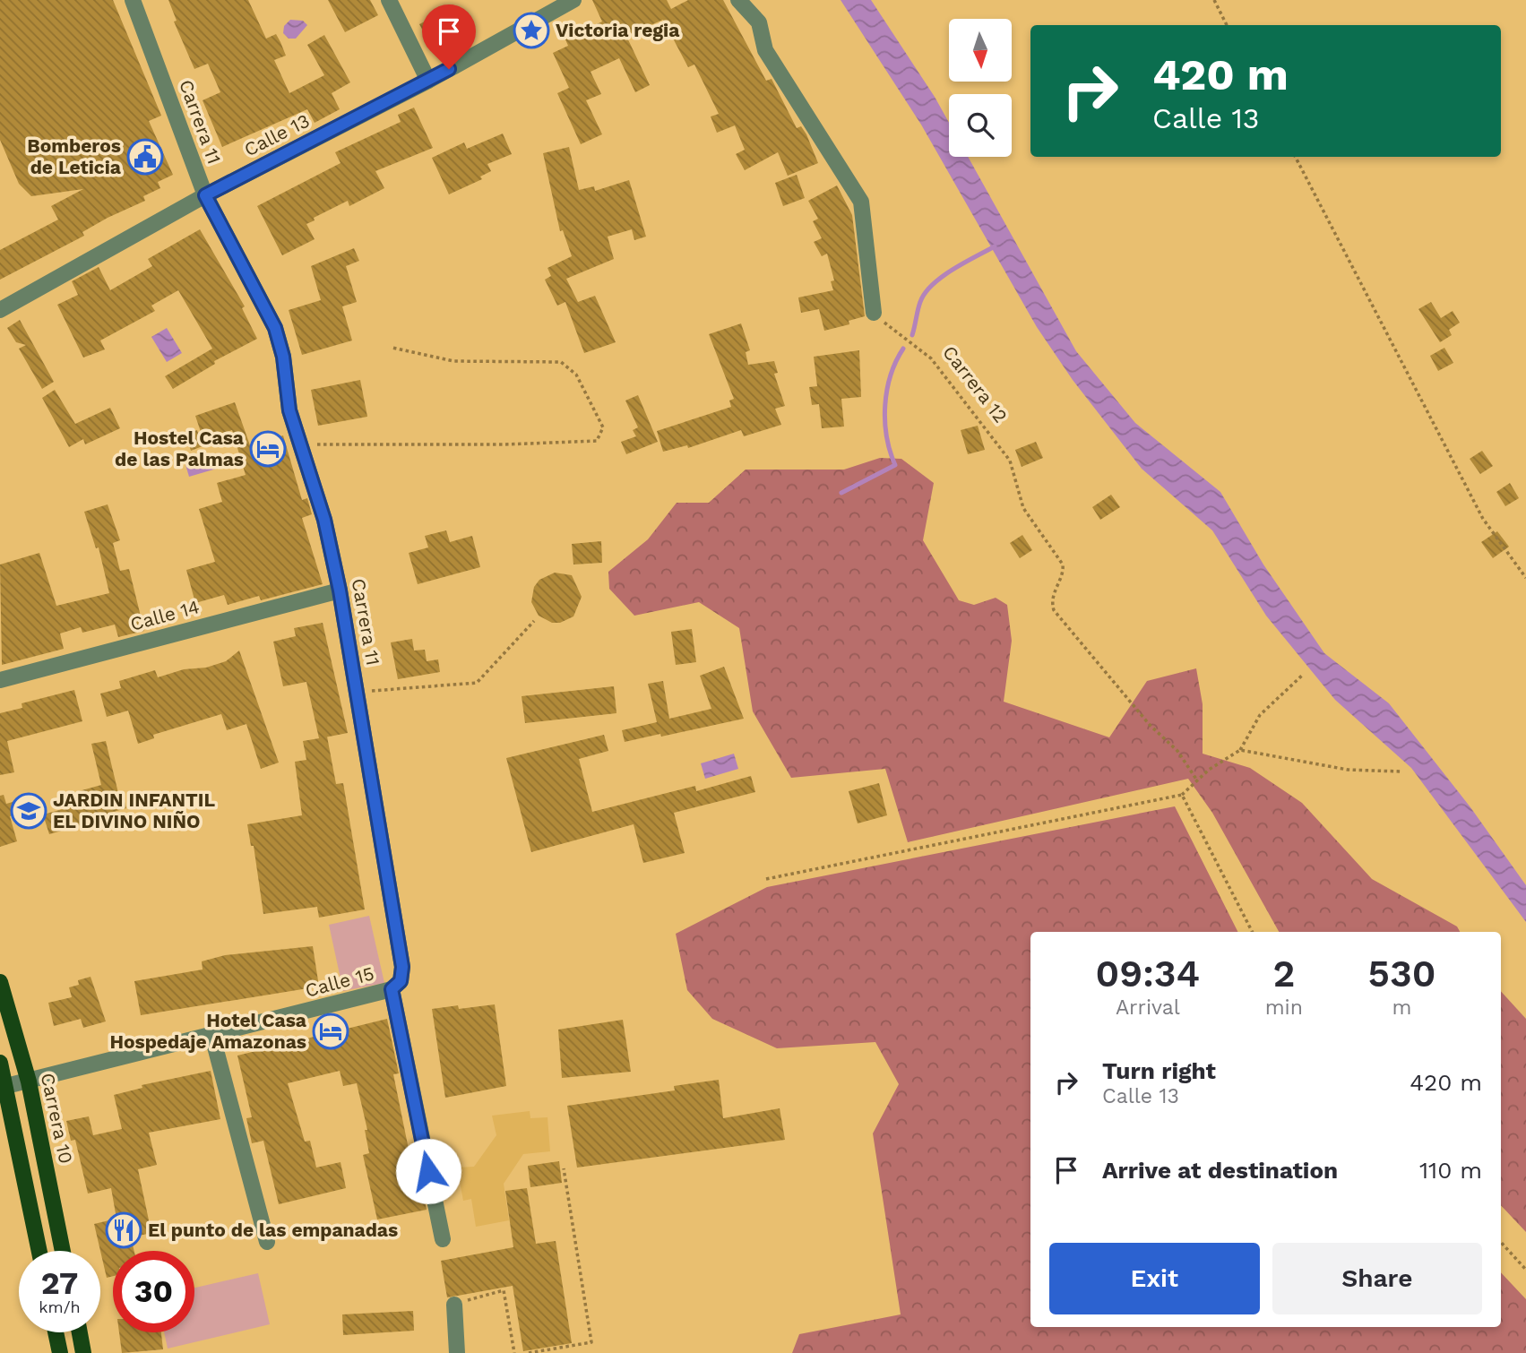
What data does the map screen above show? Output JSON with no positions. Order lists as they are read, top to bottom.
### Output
{
  "streets": {
    "main road": ["Carrera 10"],
    "street": [
      "Carrera 11",
      "Calle 13",
      "Calle 14",
      "Calle 15"
    ],
    "path": ["Carrera 12"]
  },
  "crossings": [
    ["Carrera 11", "Calle 13"],
    ["Carrera 11", "Calle 14"],
    ["Carrera 11", "Calle 15"],
    ["Calle 15", "Carrera 10"]
  ],
  "places": {
    "place": ["Victoria regia"],
    "public building": ["Bomberos de Leticia"],
    "hotel": ["Hostel Casa de las Palmas", "Hotel Casa Hospedaje Amazonas"],
    "school or university": ["JARDIN INFANTIL EL DIVINO NIÑO"],
    "restaurant": ["El punto de las empanadas"]
  },
  "north": "bottom",
  "page": {
    "turn": ["420 m", "Calle 13"],
    "eta": [
      "09:34",
      "Arrival",
      "2",
      "min",
      "530",
      "m"
    ],
    "list": [
      {
        "name": "Turn right",
        "note": "Calle 13",
        "value": "420 m"
      },
      {
        "name": "Arrive at destination",
        "value": "110 m"
      }
    ],
    "buttons": ["Exit", "Share"],
    "speed": "27 km/h",
    "limit": "30"
  }
}
